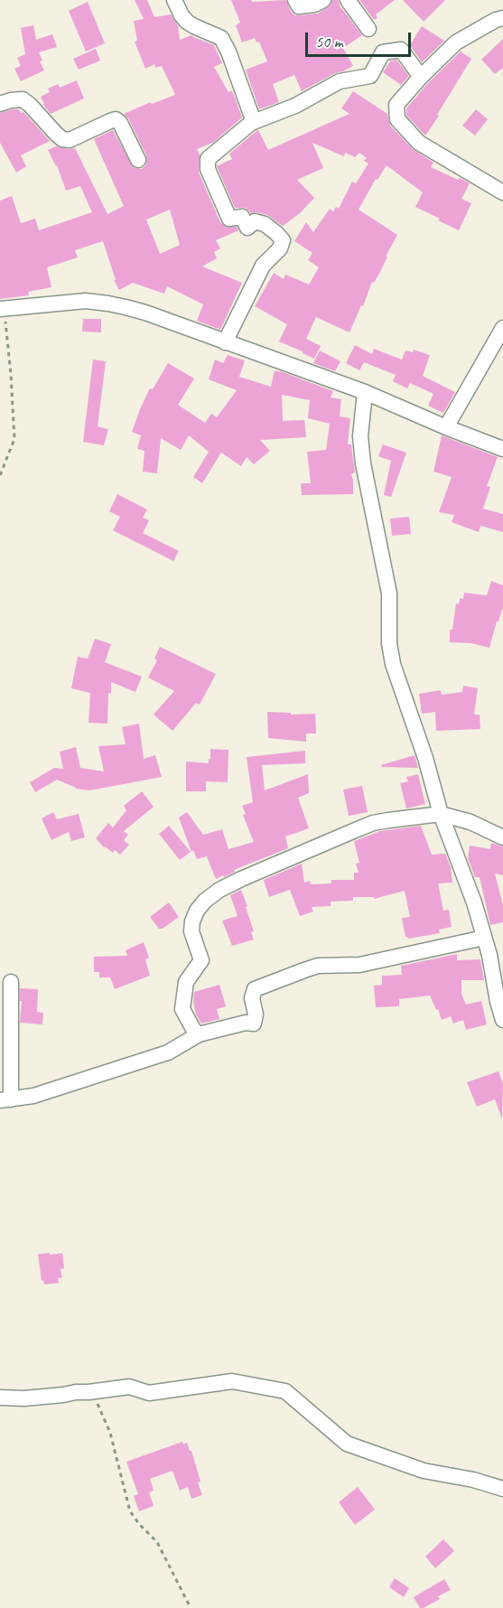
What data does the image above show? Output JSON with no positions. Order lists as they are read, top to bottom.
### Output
{
  "scale_bar": "50 m"
}
